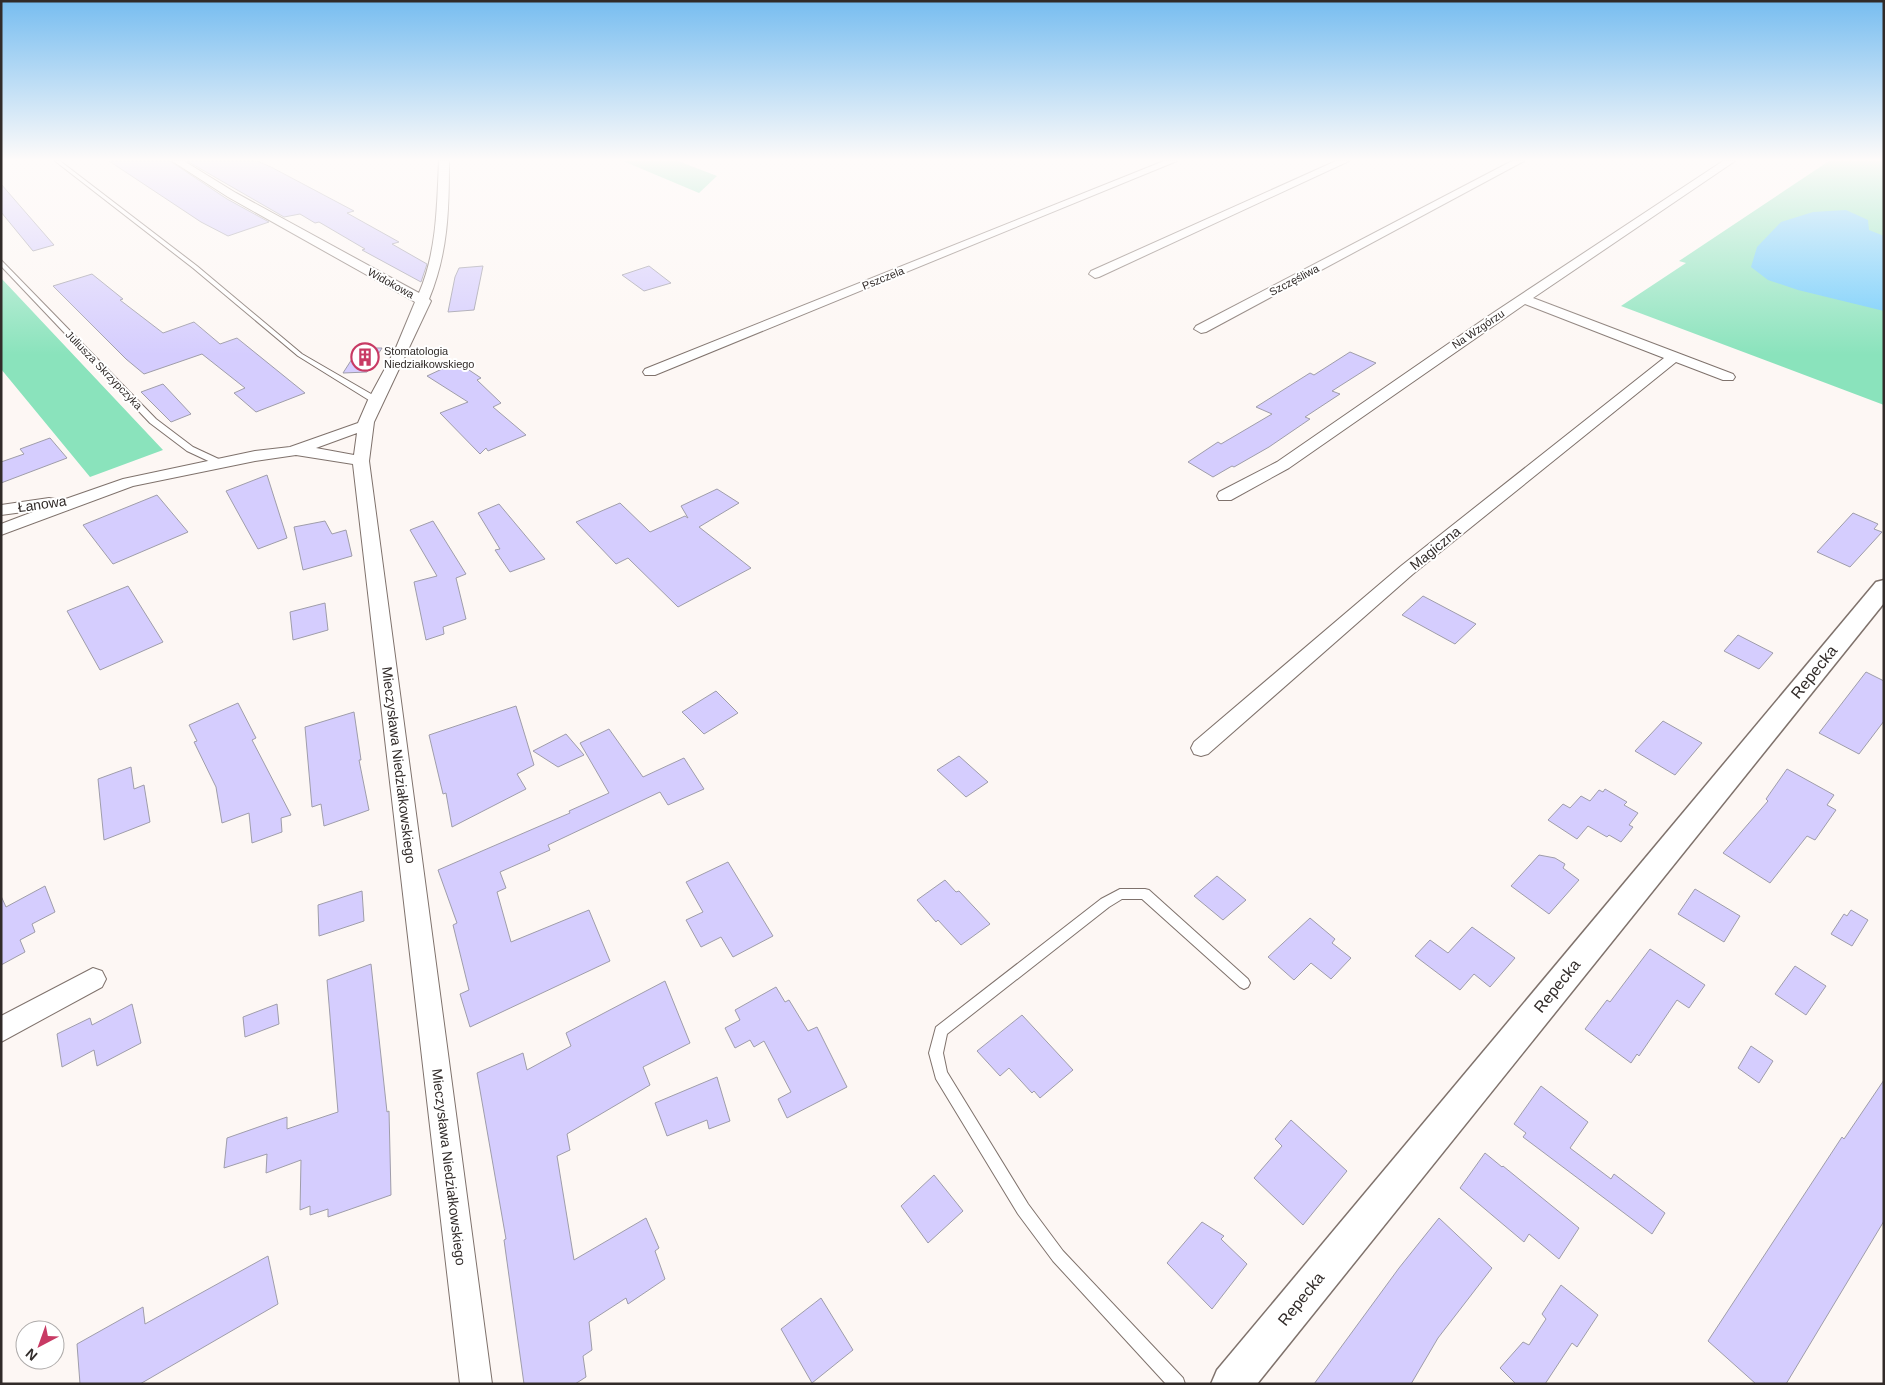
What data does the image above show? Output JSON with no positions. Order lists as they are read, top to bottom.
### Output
{
  "streets": {
    "street": [
      "Pszczela",
      "Szczęśliwa",
      "Widokowa",
      "Na Wzgórzu",
      "Łanowa",
      "Magiczna",
      "Repecka",
      "Mieczysława Niedziałkowskiego"
    ],
    "lane": ["Juliusza Skrzypczyka"]
  },
  "crossings": [
    ["Widokowa", "Mieczysława Niedziałkowskiego"]
  ],
  "places": {
    "building": ["Stomatologia Niedziałkowskiego"]
  },
  "north": "bottom left"
}
